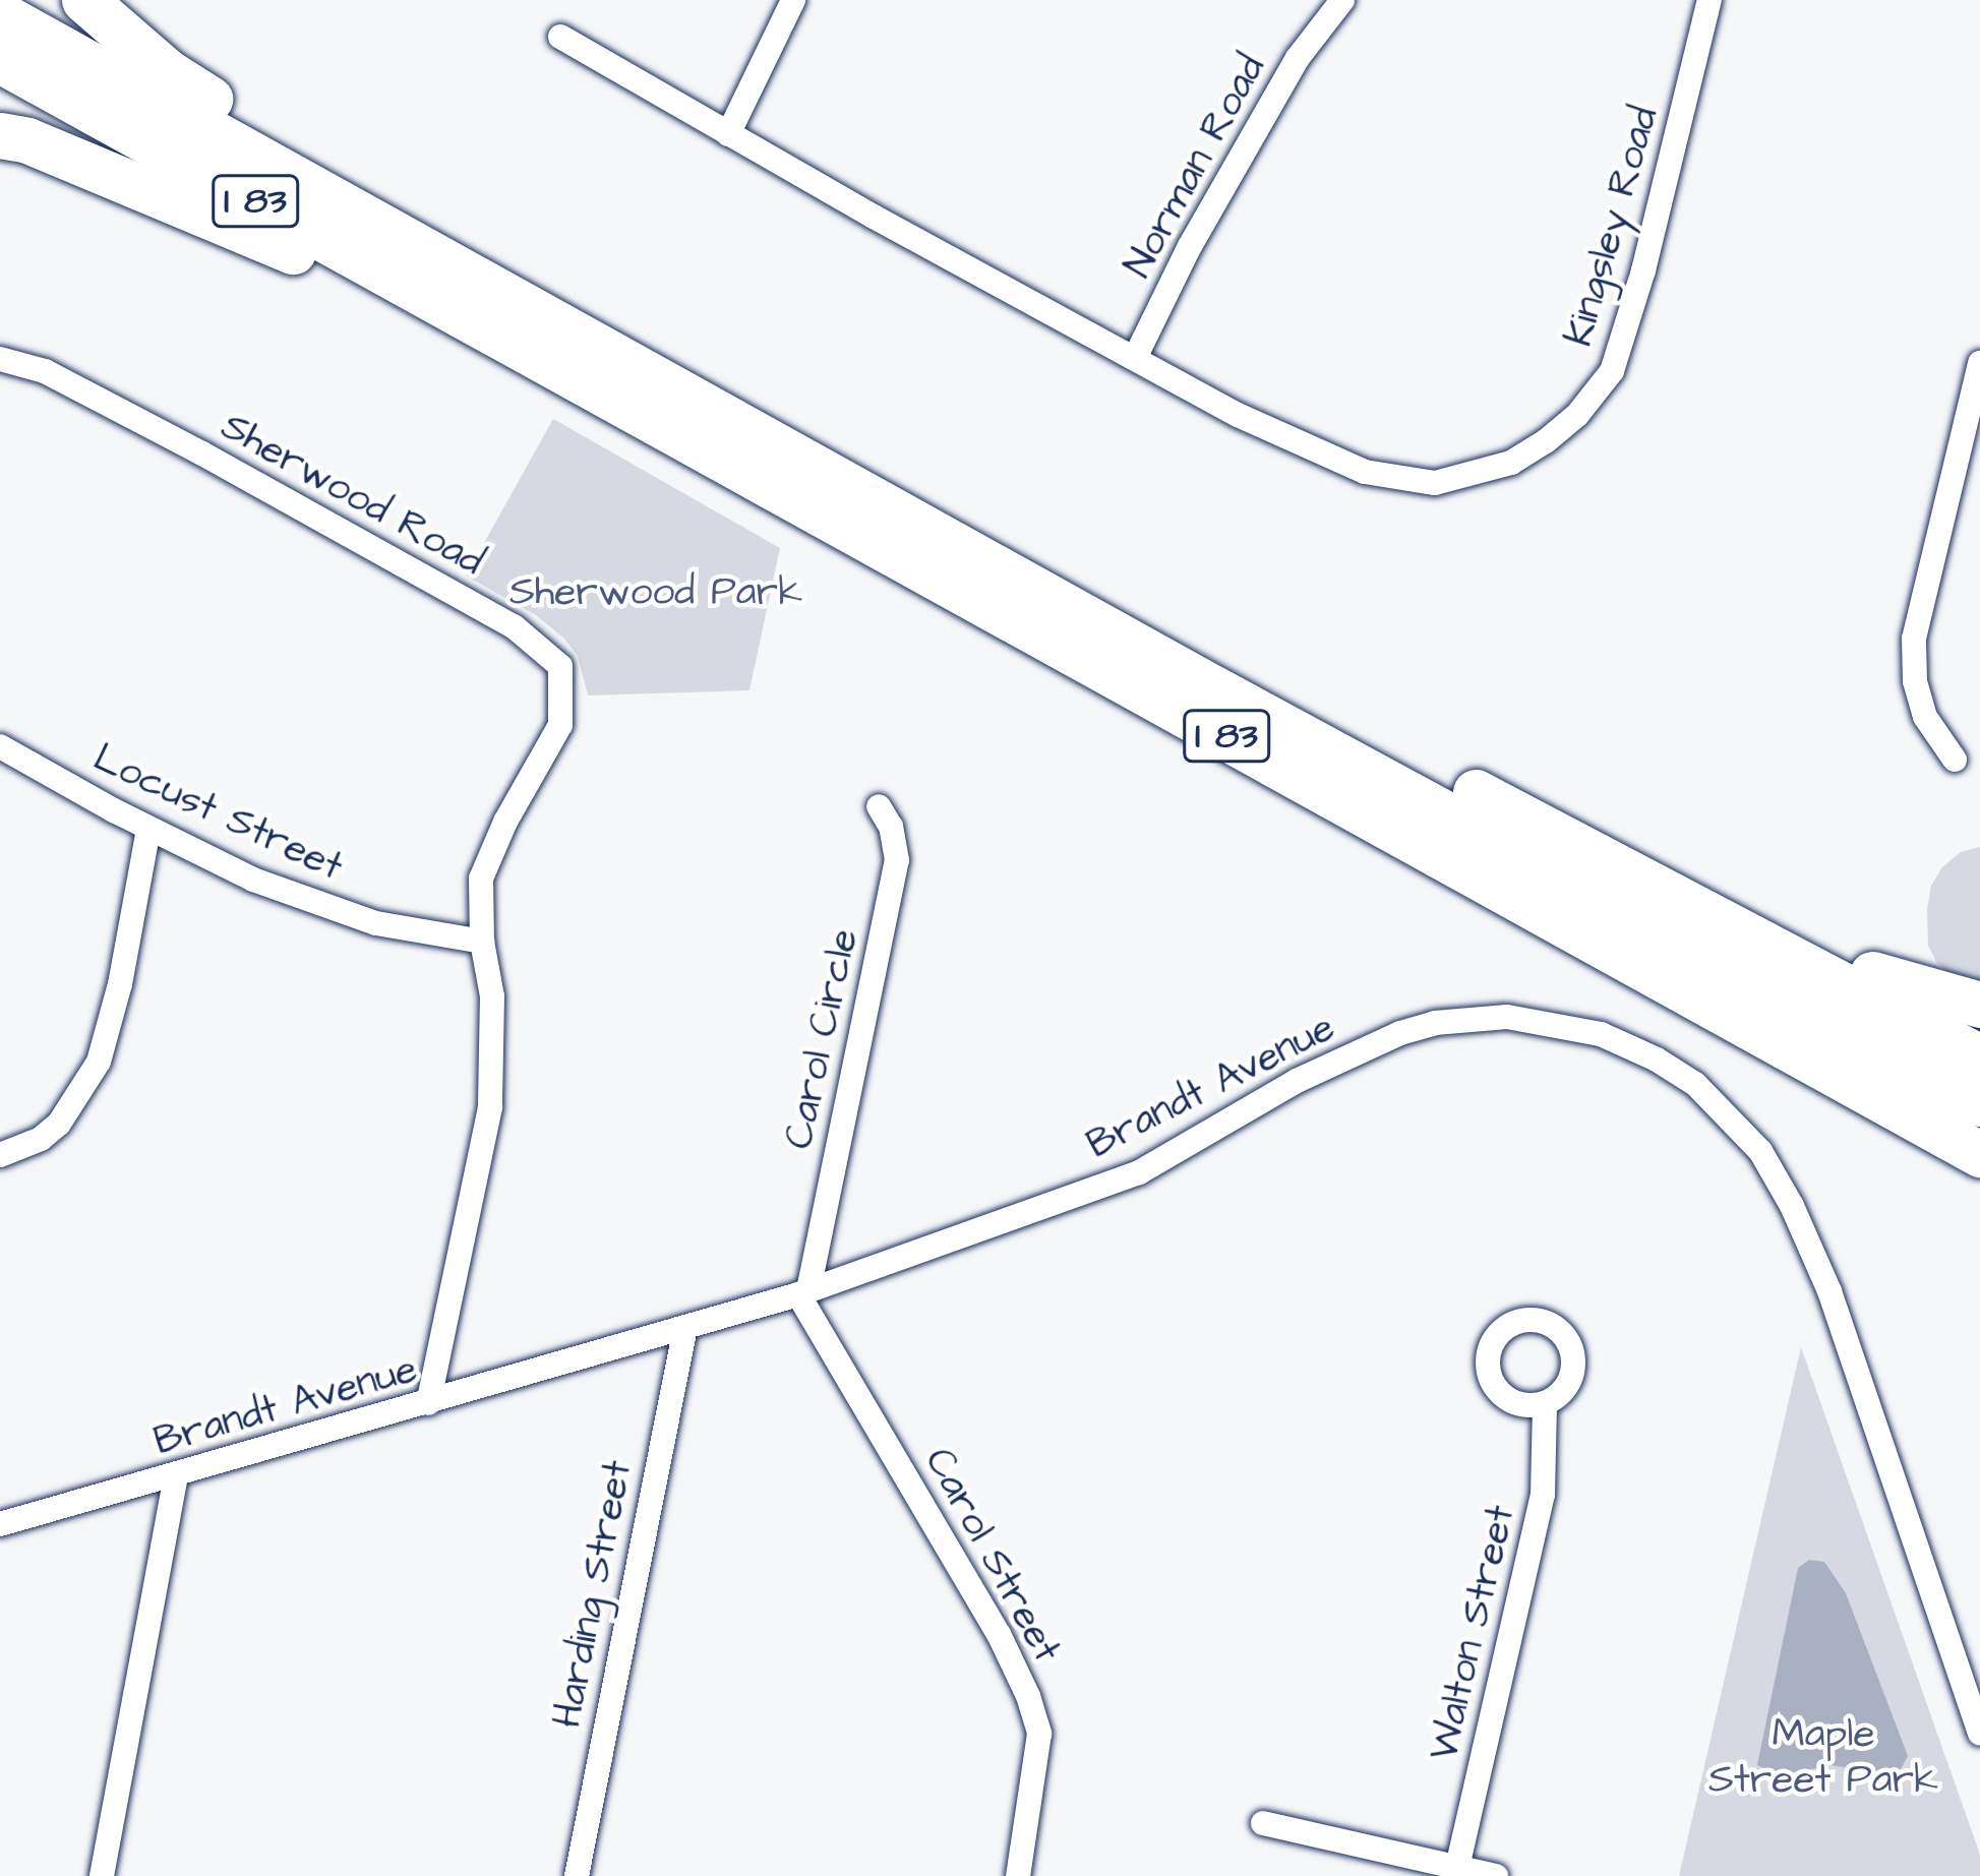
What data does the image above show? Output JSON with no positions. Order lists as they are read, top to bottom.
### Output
{
  "streets": {
    "highway": ["I 83"],
    "street": [
      "Norman Road",
      "Kingsley Road",
      "Sherwood Road",
      "Locust Street",
      "Carol Circle",
      "Brandt Avenue",
      "Carol Street",
      "Harding Street",
      "Walton Street"
    ]
  },
  "crossings": [
    ["Norman Road", "Kingsley Road"],
    ["Sherwood Road", "Locust Street"],
    ["Sherwood Road", "Brandt Avenue"],
    ["Carol Circle", "Brandt Avenue"],
    ["Carol Circle", "Carol Street"],
    ["Brandt Avenue", "Carol Street"],
    ["Brandt Avenue", "Harding Street"]
  ],
  "parks": ["Sherwood Park", "Maple Street Park"]
}
